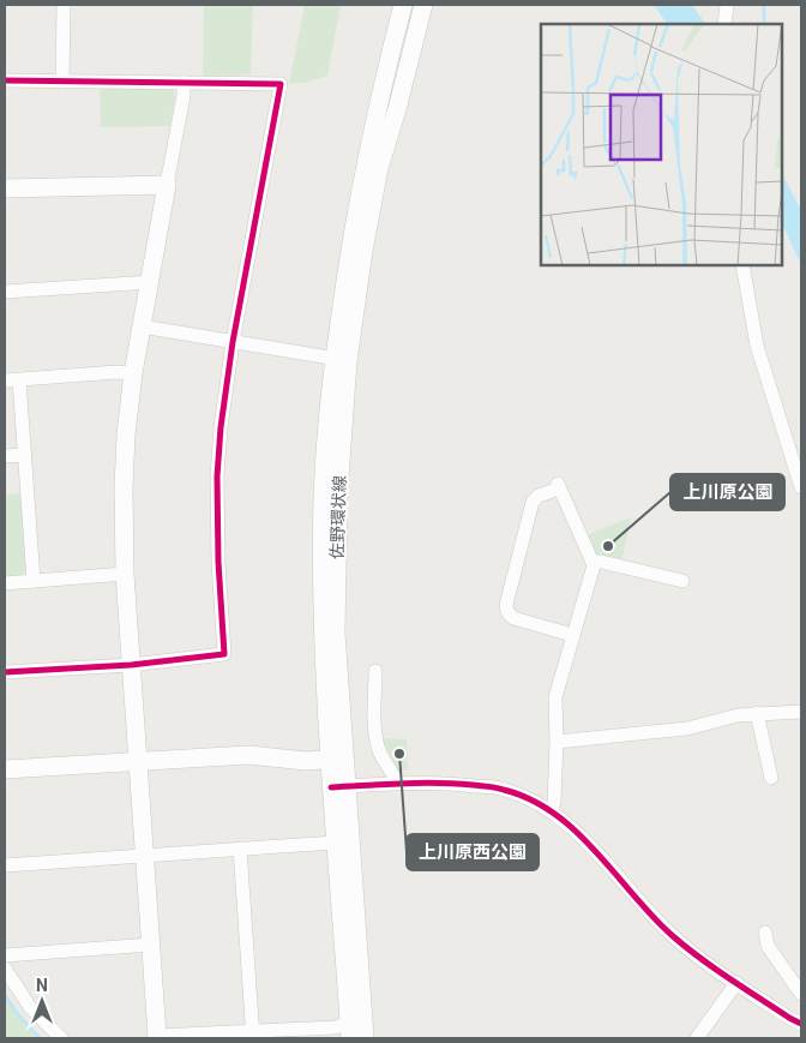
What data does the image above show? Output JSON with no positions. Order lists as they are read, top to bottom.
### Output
{
  "streets": {
    "main road": ["佐野環状線"]
  },
  "places": ["上川原公園", "上川原西公園"],
  "north": "top"
}
